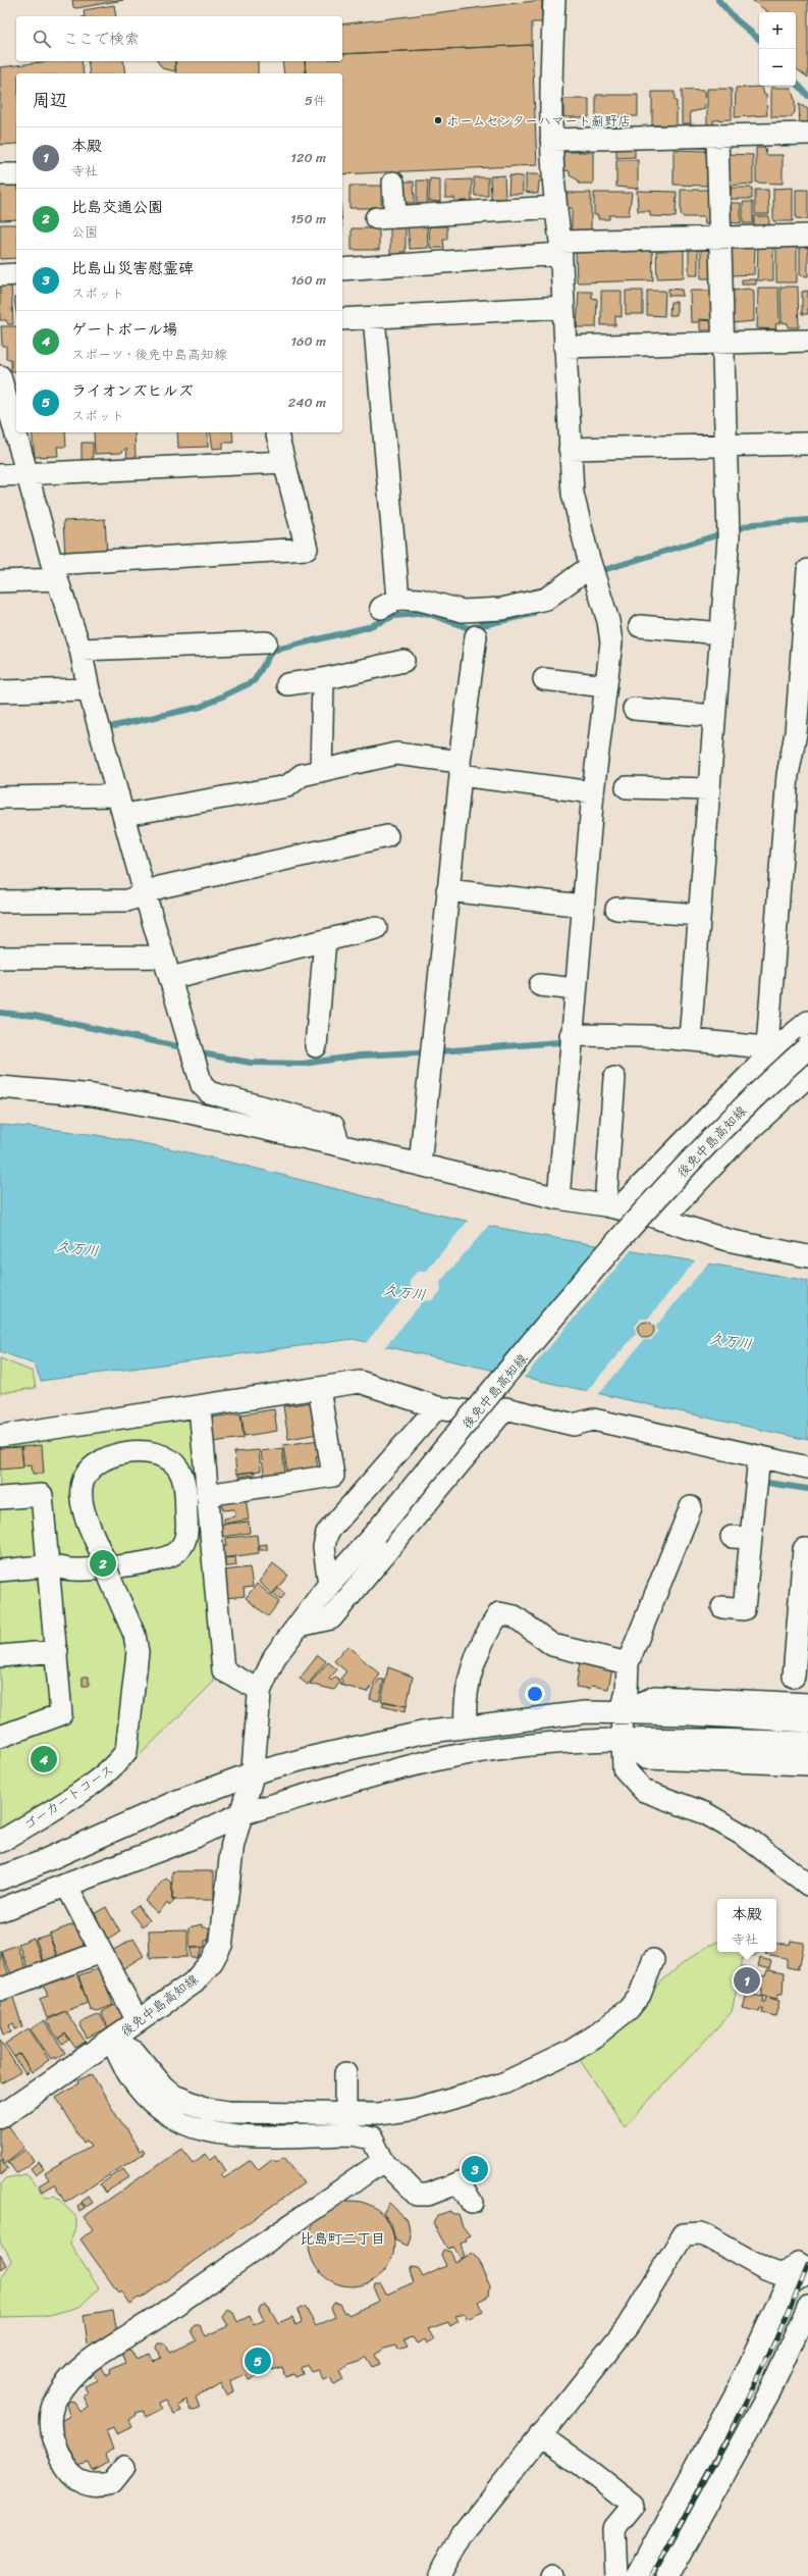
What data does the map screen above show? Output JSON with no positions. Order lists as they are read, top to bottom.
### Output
{
  "streets": {
    "main road": ["後免中島高知線"],
    "street": ["ゴーカートコース"]
  },
  "districts": ["比島町二丁目"],
  "water": ["久万川"],
  "places": ["ホームセンターハマート薊野店"],
  "page": {
    "map_buttons": ["+", "−"],
    "search": "ここで検索",
    "heading": ["周辺", "5件"],
    "list": [
      {
        "mark": "1",
        "name": "本殿",
        "note": "寺社",
        "value": "120 m"
      },
      {
        "mark": "2",
        "name": "比島交通公園",
        "note": "公園",
        "value": "150 m"
      },
      {
        "mark": "3",
        "name": "比島山災害慰霊碑",
        "note": "スポット",
        "value": "160 m"
      },
      {
        "mark": "4",
        "name": "ゲートボール場",
        "note": "スポーツ · 後免中島高知線",
        "value": "160 m"
      },
      {
        "mark": "5",
        "name": "ライオンズヒルズ",
        "note": "スポット",
        "value": "240 m"
      }
    ],
    "pins": [
      "2",
      "4",
      "1",
      "3",
      "5"
    ],
    "popup": ["本殿", "寺社"]
  }
}
